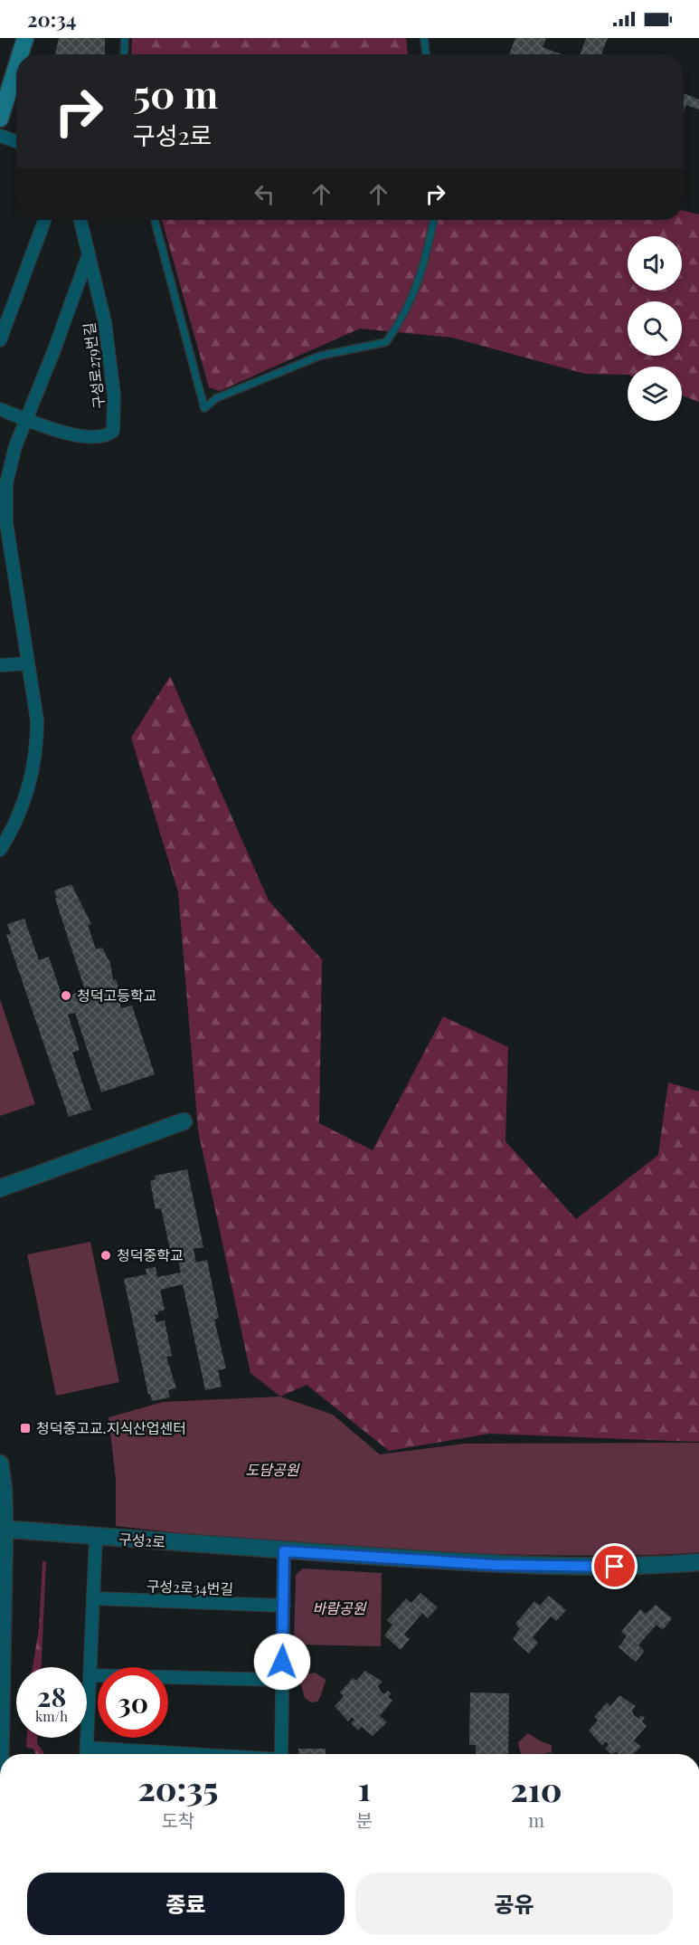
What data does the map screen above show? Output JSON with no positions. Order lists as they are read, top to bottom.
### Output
{
  "streets": {
    "street": ["구성로279번길", "구성2로", "구성2로34번길"]
  },
  "parks": ["도담공원", "바람공원"],
  "places": {
    "other": ["청덕고등학교", "청덕중학교"],
    "transit": ["청덕중고교.지식산업센터"]
  },
  "page": {
    "status": "20:34",
    "turn": ["50 m", "구성2로"],
    "speed": "28 km/h",
    "limit": "30",
    "eta": [
      "20:35",
      "도착",
      "1",
      "분",
      "210",
      "m"
    ],
    "buttons": ["종료", "공유"]
  }
}
